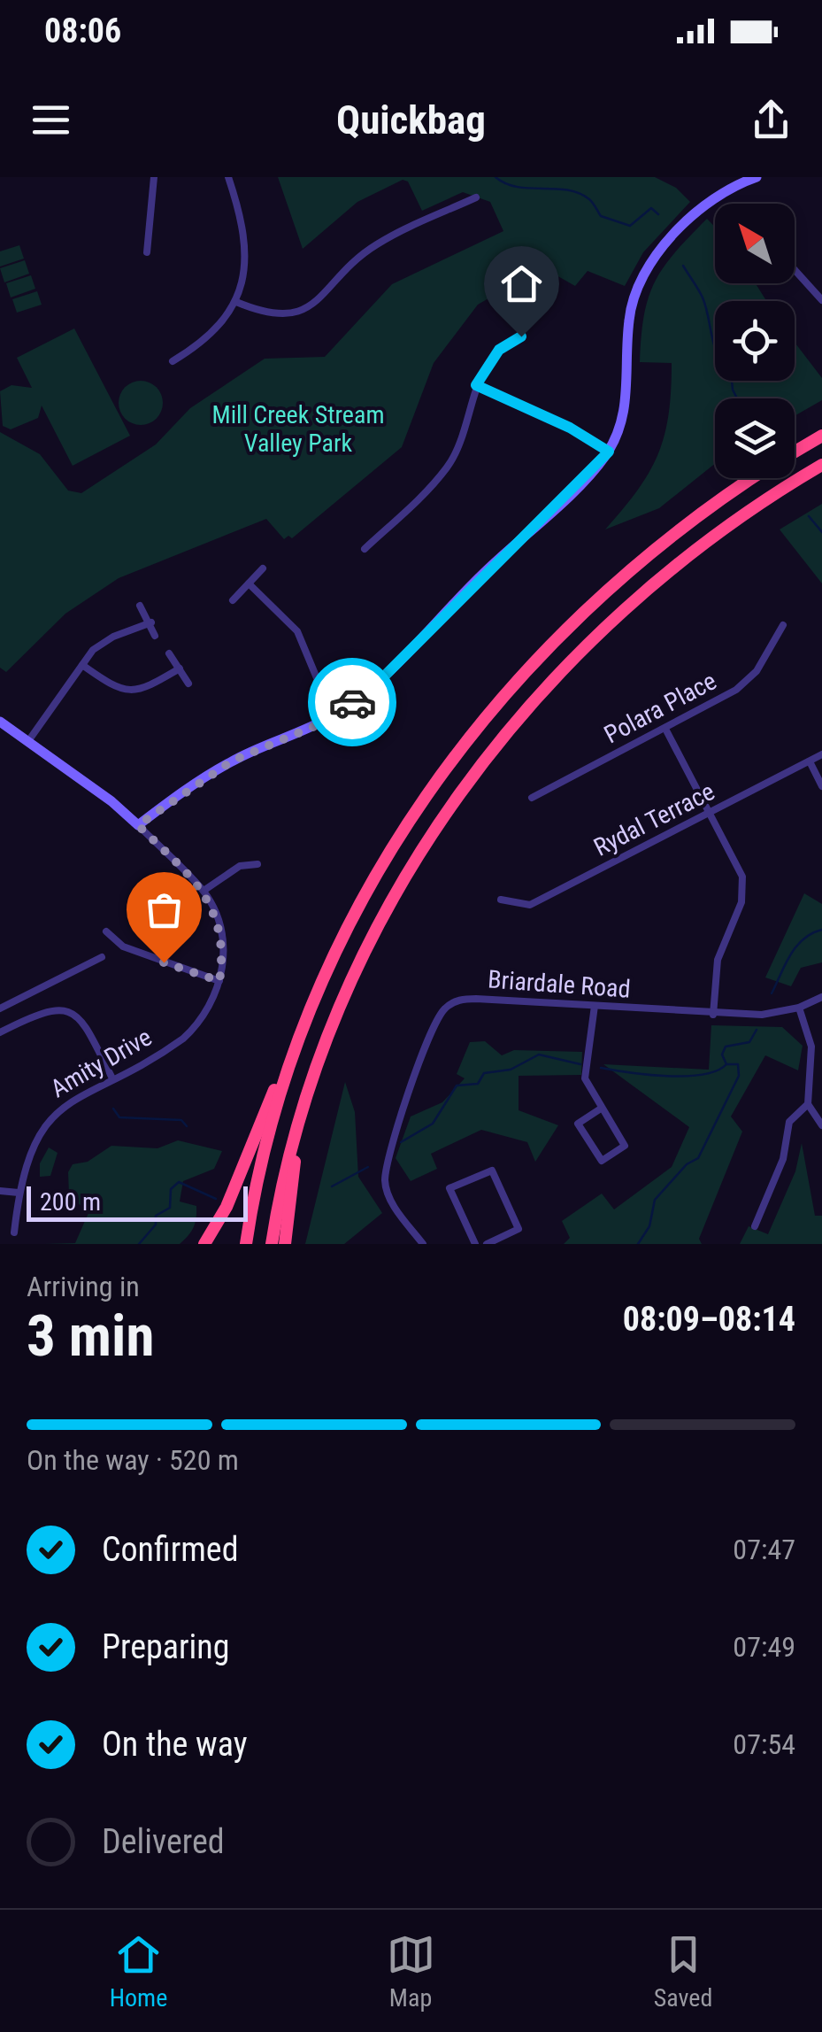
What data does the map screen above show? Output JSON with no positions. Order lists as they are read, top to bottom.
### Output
{
  "streets": {
    "street": [
      "Polara Place",
      "Rydal Terrace",
      "Briardale Road",
      "Amity Drive"
    ]
  },
  "parks": ["Mill Creek Stream Valley Park"],
  "scale_bar": "200 m",
  "north": "top left",
  "page": {
    "status": "08:06",
    "header": "Quickbag",
    "scale": "200 m",
    "heading": ["3 min", "Arriving in", "08:09–08:14"],
    "bar": "On the way · 520 m",
    "list": [
      ["Confirmed", "07:47"],
      ["Preparing", "07:49"],
      ["On the way", "07:54"],
      "Delivered"
    ],
    "tabs": ["Home", "Map", "Saved"]
  }
}
